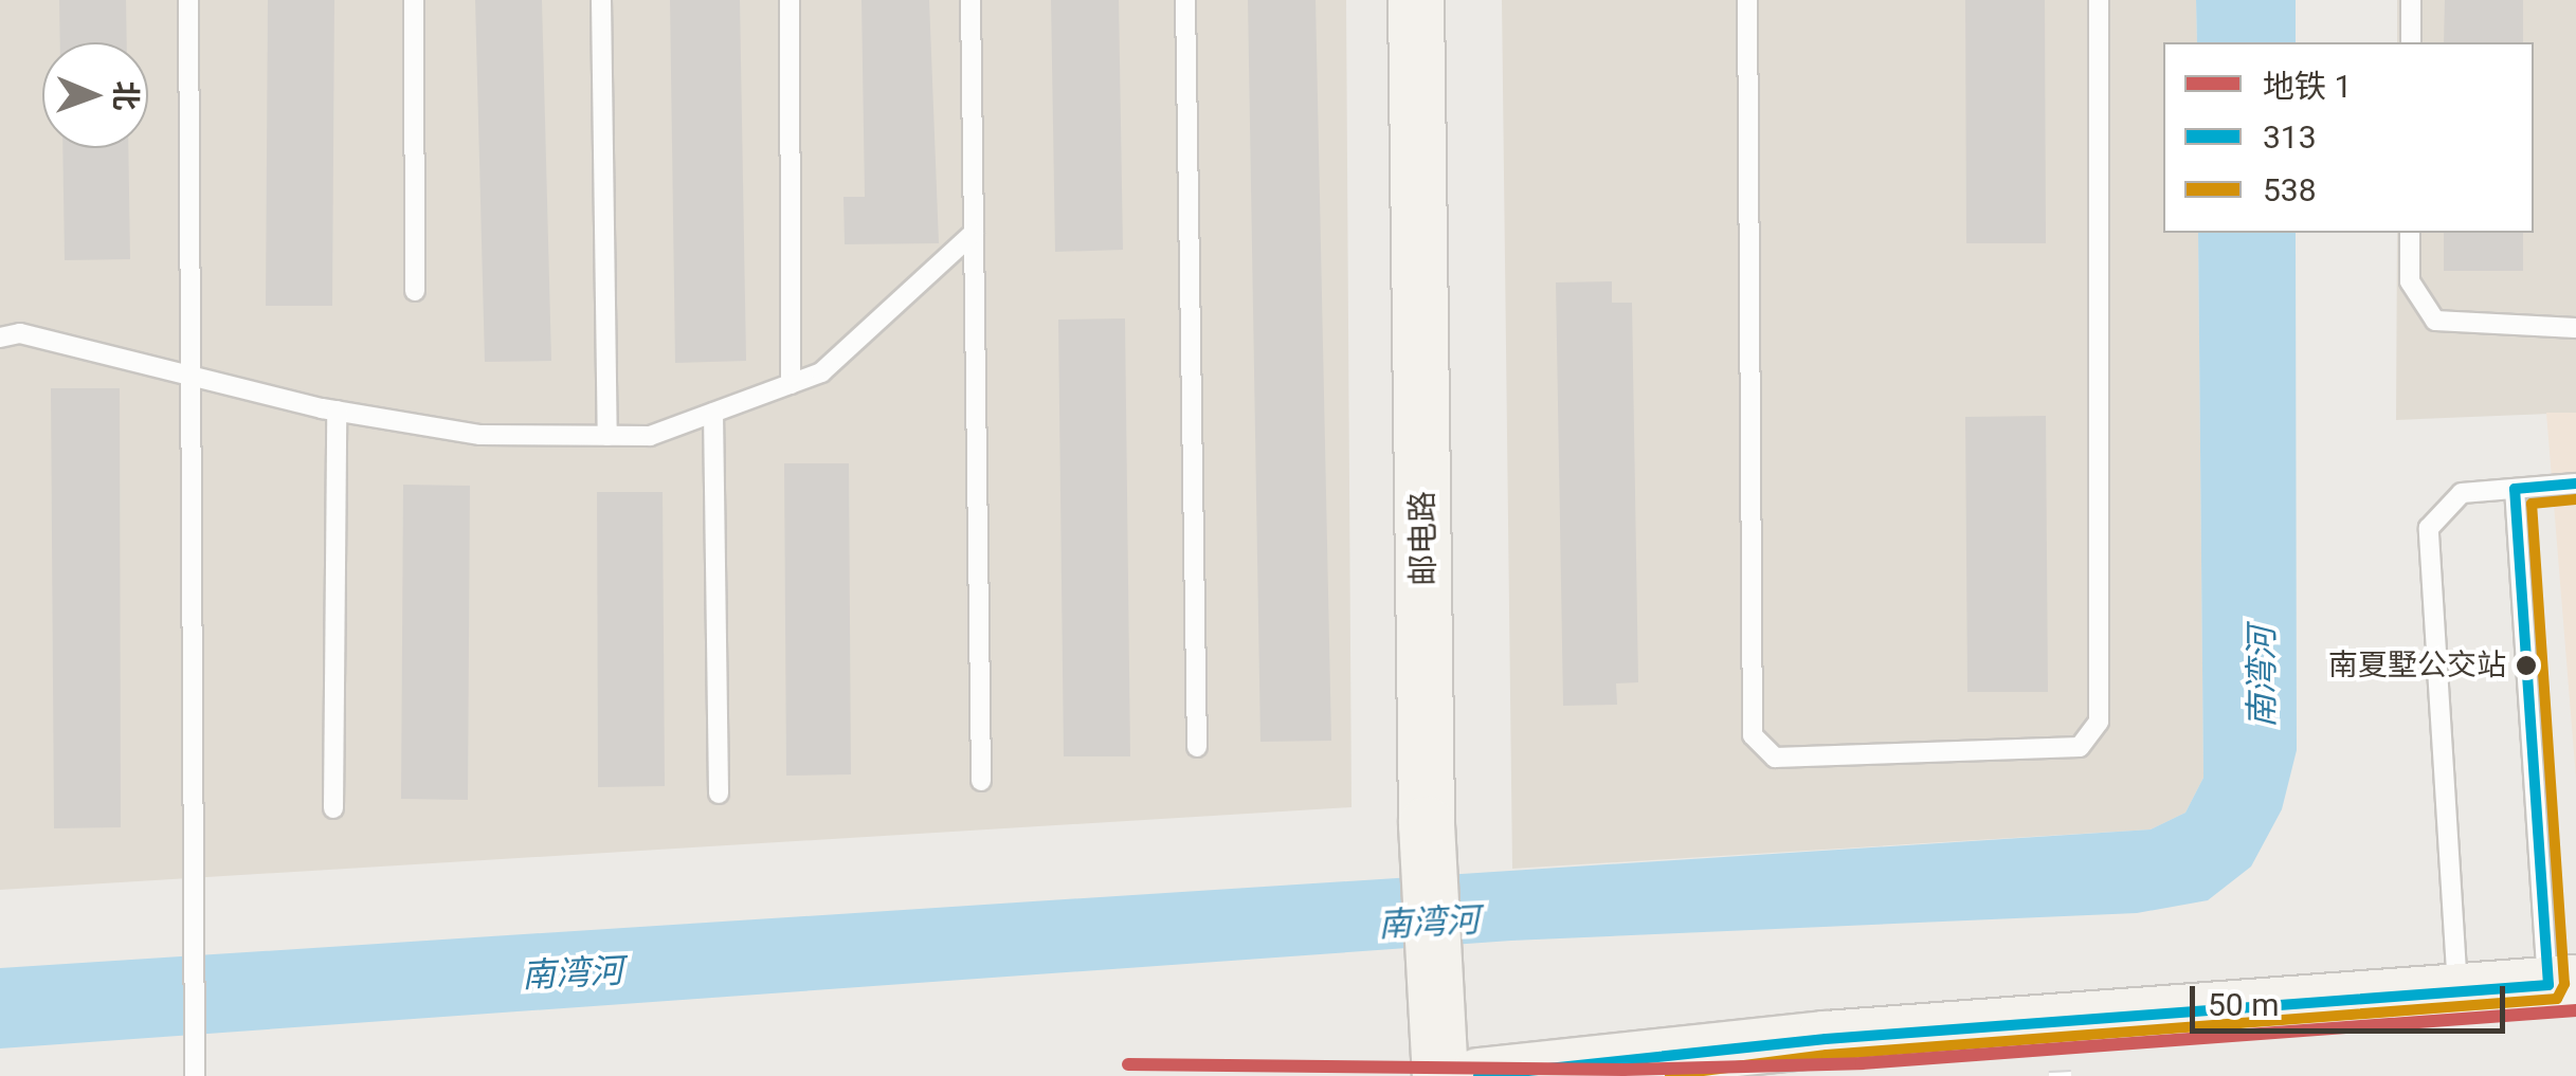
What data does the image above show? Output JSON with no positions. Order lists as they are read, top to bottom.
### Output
{
  "streets": {
    "street": ["邮电路"]
  },
  "water": ["南湾河"],
  "places": ["南夏墅公交站"],
  "lines": ["transit line 313", "transit line 538", "metro line 1"],
  "legend": ["地铁 1", "313", "538"],
  "scale_bar": "50 m",
  "north": "right"
}
